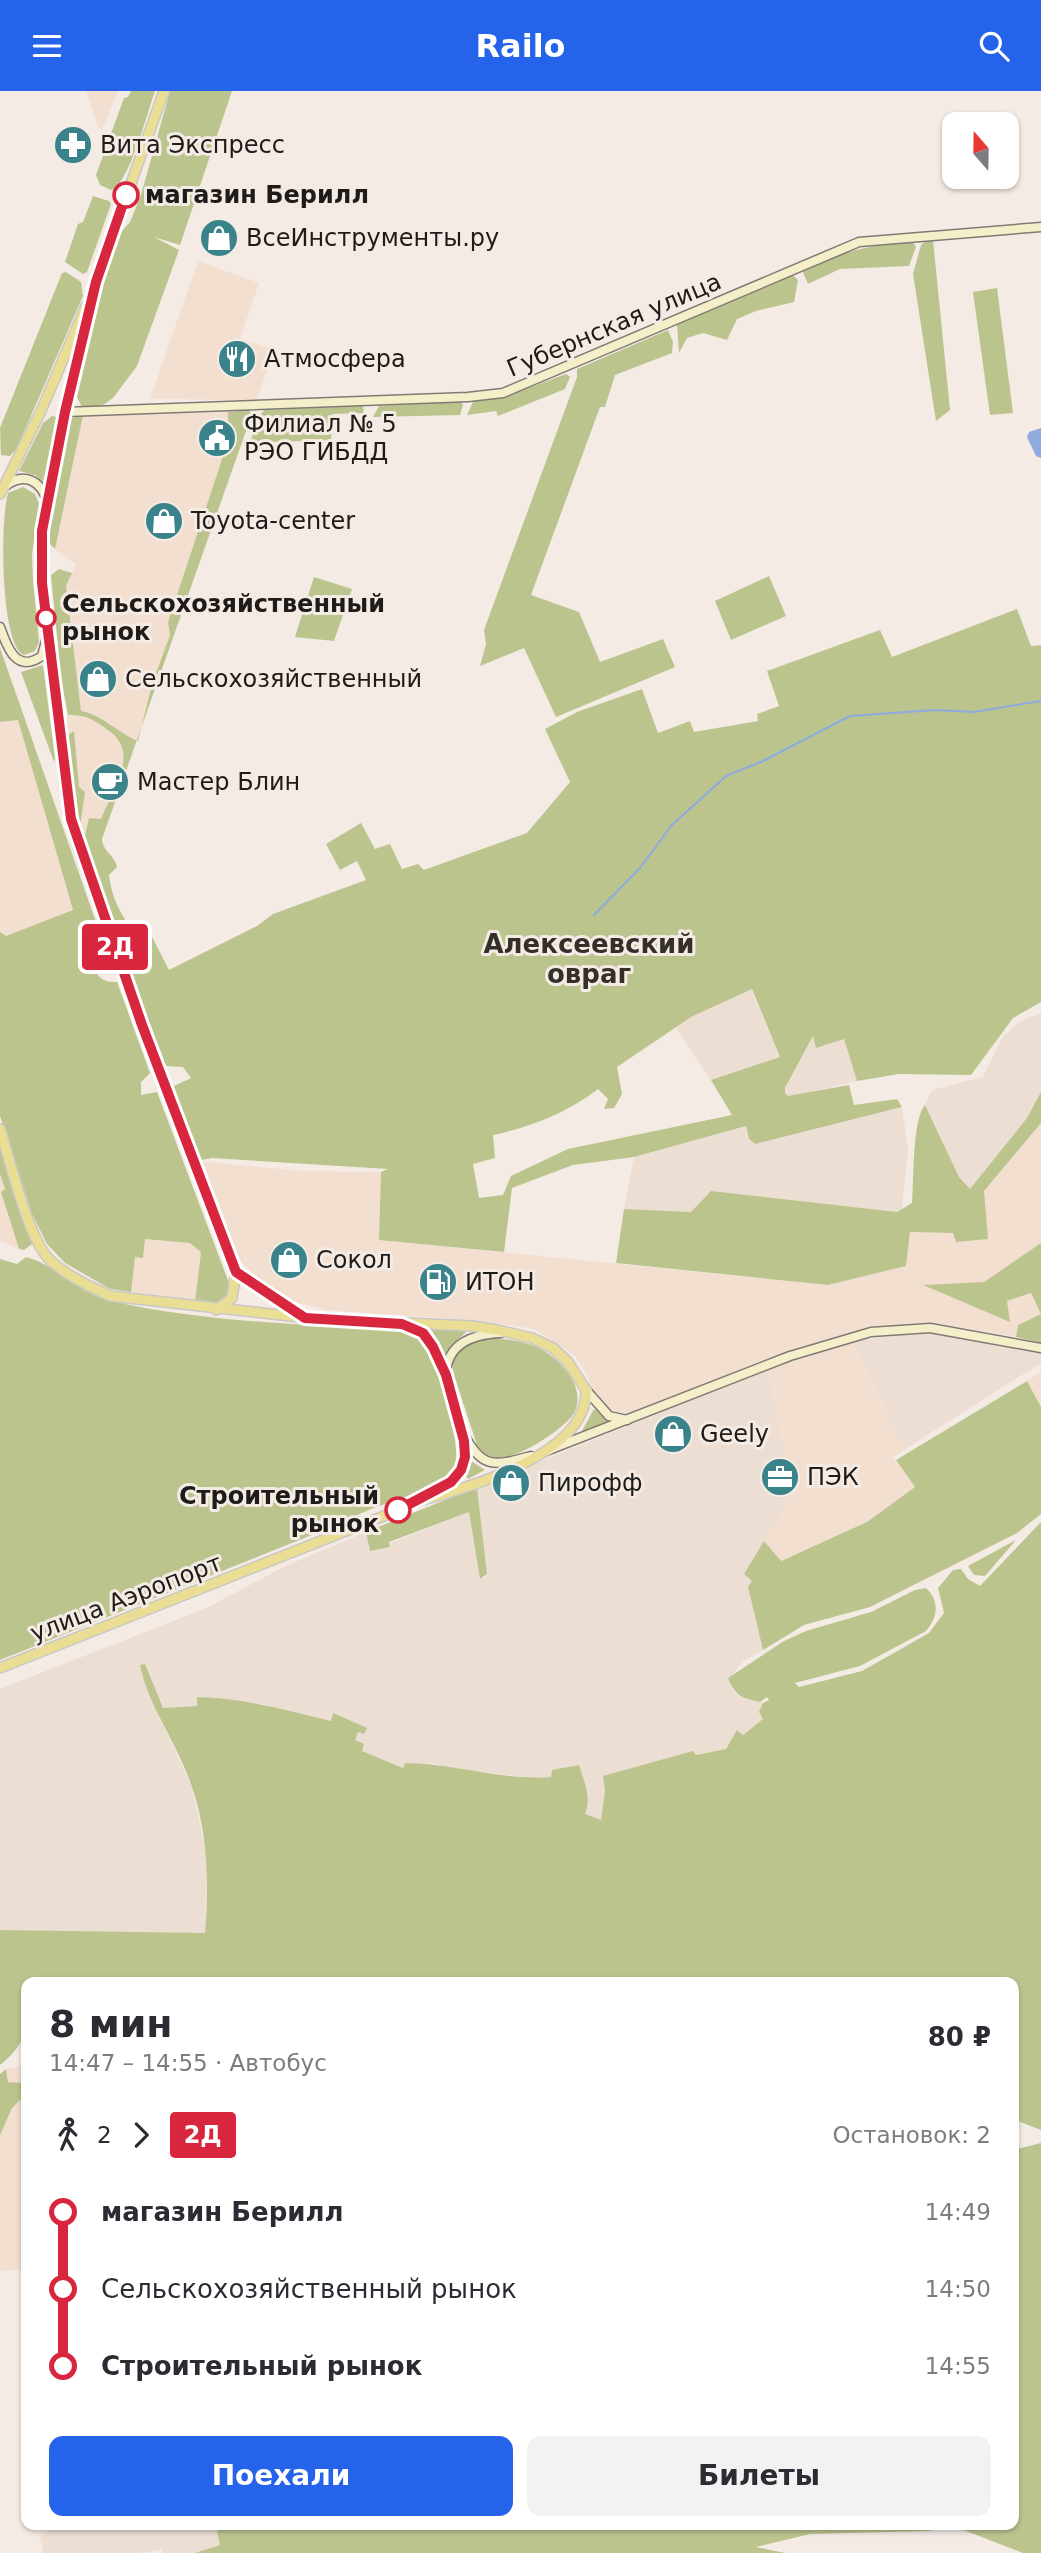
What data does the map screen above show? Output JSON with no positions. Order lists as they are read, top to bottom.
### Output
{
  "streets": {
    "main road": ["улица Аэропорт"],
    "street": ["Губернская улица"]
  },
  "districts": ["Алексеевский овраг"],
  "places": {
    "pharmacy": ["Вита Экспресс"],
    "other": ["магазин Берилл", "Сельскохозяйственный рынок", "Строительный рынок"],
    "shop": [
      "ВсеИнструменты.ру",
      "Toyota-center",
      "Сельскохозяйственный",
      "Сокол",
      "Geely",
      "Пирофф"
    ],
    "restaurant": ["Атмосфера"],
    "public building": ["Филиал № 5 РЭО ГИБДД"],
    "cafe": ["Мастер Блин"],
    "fuel station": ["ИТОН"],
    "office": ["ПЭК"]
  },
  "lines": ["bus line 2Д"],
  "north": "top",
  "page": {
    "header": "Railo",
    "on_map": "2Д",
    "heading": ["8 мин", "14:47 – 14:55 · Автобус", "80 ₽"],
    "legs": ["2", "2Д", "Остановок: 2"],
    "list": [
      {
        "name": "магазин Берилл",
        "value": "14:49"
      },
      {
        "name": "Сельскохозяйственный рынок",
        "value": "14:50"
      },
      {
        "name": "Строительный рынок",
        "value": "14:55"
      }
    ],
    "buttons": ["Поехали", "Билеты"]
  }
}
